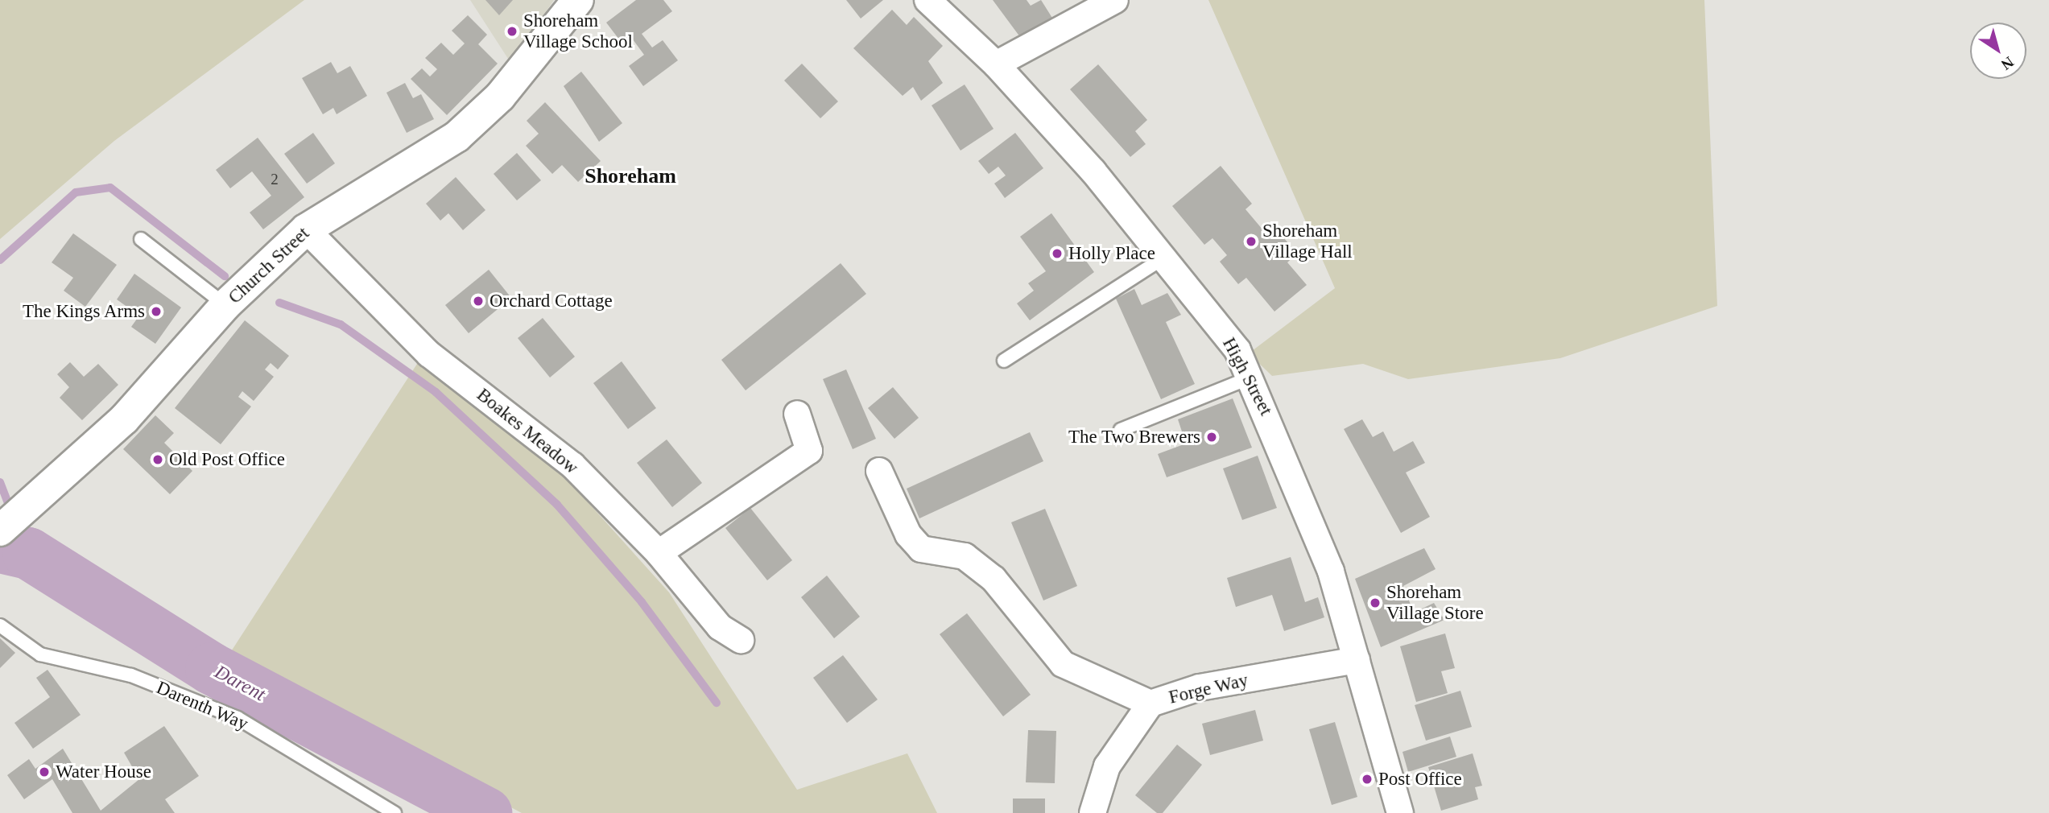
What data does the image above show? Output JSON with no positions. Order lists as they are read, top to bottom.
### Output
{
  "streets": {
    "street": [
      "Church Street",
      "High Street",
      "Boakes Meadow",
      "Forge Way"
    ],
    "lane": ["Darenth Way"]
  },
  "crossings": [
    ["Church Street", "Boakes Meadow"],
    ["High Street", "Forge Way"]
  ],
  "districts": ["Shoreham"],
  "water": ["Darent"],
  "places": [
    "Shoreham Village School",
    "Shoreham Village Hall",
    "Holly Place",
    "Orchard Cottage",
    "The Kings Arms",
    "The Two Brewers",
    "Old Post Office",
    "Shoreham Village Store",
    "Water House",
    "Post Office"
  ],
  "house_numbers": ["2"],
  "north": "bottom right"
}
